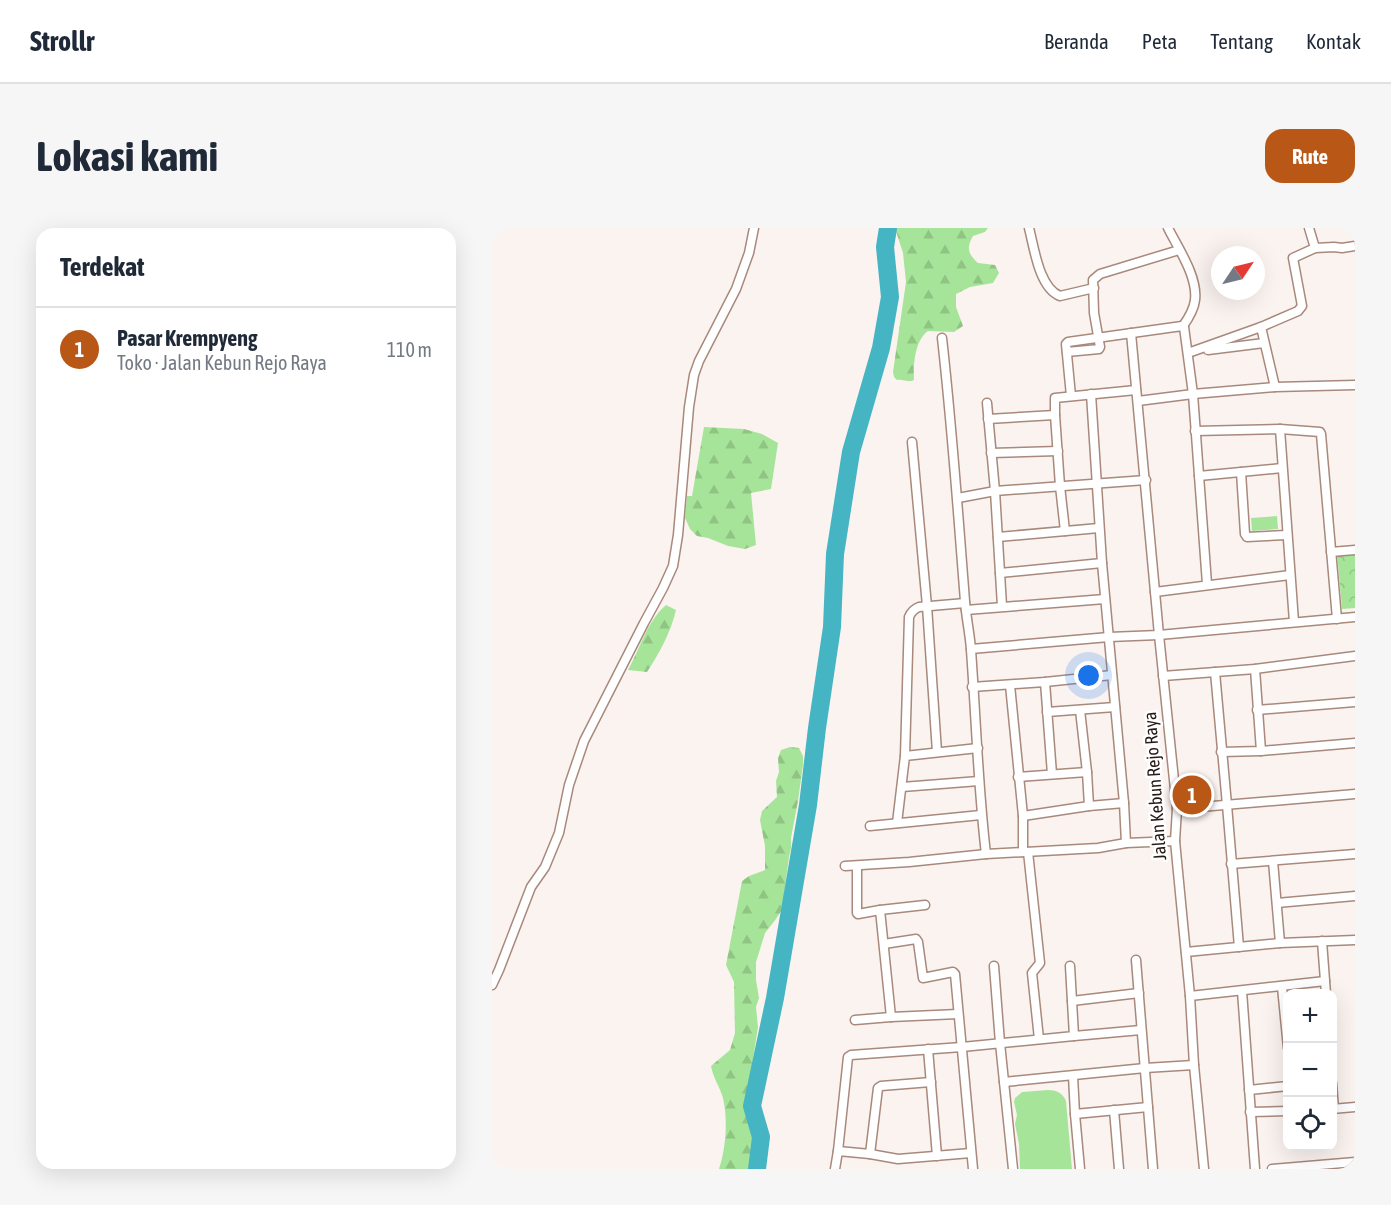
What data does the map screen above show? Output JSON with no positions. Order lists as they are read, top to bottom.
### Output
{
  "streets": {
    "street": ["Jalan Kebun Rejo Raya"]
  },
  "north": "top right",
  "page": {
    "header": "Strollr",
    "nav": [
      "Beranda",
      "Peta",
      "Tentang",
      "Kontak"
    ],
    "buttons": "Rute",
    "title": "Lokasi kami",
    "heading": "Terdekat",
    "list": [
      {
        "mark": "1",
        "name": "Pasar Krempyeng",
        "note": "Toko · Jalan Kebun Rejo Raya",
        "value": "110 m"
      }
    ],
    "pins": "1",
    "map_buttons": ["+", "−"]
  }
}
